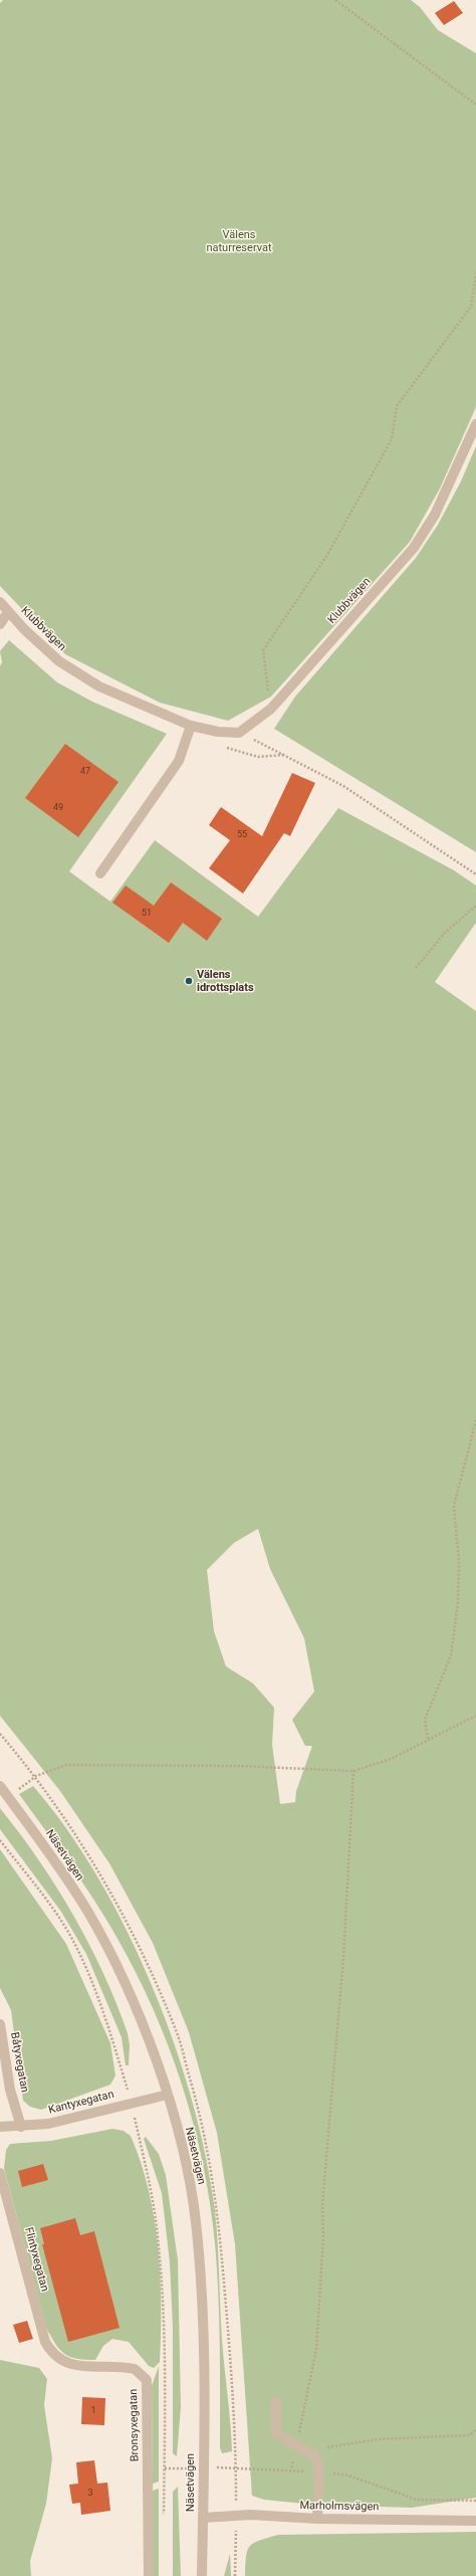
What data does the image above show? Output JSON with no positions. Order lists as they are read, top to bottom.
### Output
{
  "streets": {
    "street": [
      "Klubbvägen",
      "Näsetvägen",
      "Båtyxegatan",
      "Kantyxegatan",
      "Flintyxegatan",
      "Bronsyxegatan",
      "Marholmsvägen"
    ]
  },
  "crossings": [
    ["Näsetvägen", "Kantyxegatan"],
    ["Näsetvägen", "Marholmsvägen"],
    ["Båtyxegatan", "Kantyxegatan"],
    ["Flintyxegatan", "Bronsyxegatan"]
  ],
  "parks": ["Välens naturreservat"],
  "places": ["Välens idrottsplats"],
  "house_numbers": [
    "47",
    "49",
    "55",
    "51",
    "1",
    "3"
  ]
}
